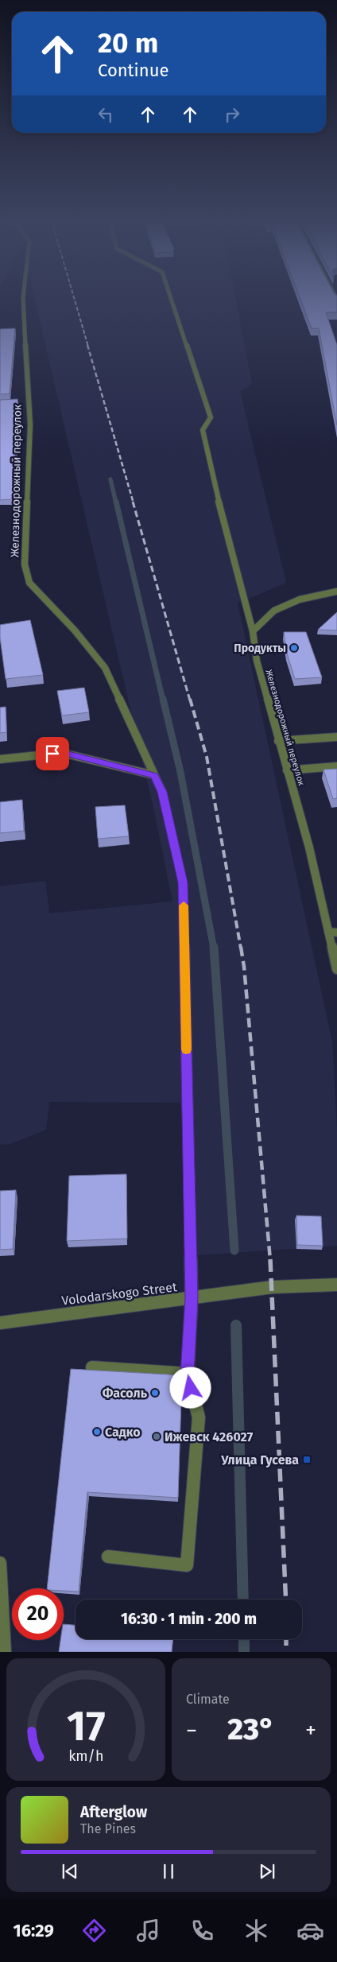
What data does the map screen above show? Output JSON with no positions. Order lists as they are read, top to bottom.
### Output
{
  "streets": {
    "street": ["Железнодорожный переулок", "Volodarskogo Street"]
  },
  "crossings": [
    ["Железнодорожный переулок", "Volodarskogo Street"]
  ],
  "places": {
    "other": [
      "Продукты",
      "Фасоль",
      "Садко",
      "Ижевск 426027"
    ],
    "transit": ["Улица Гусева"]
  },
  "page": {
    "turn": ["20 m", "Continue"],
    "limit": "20",
    "trip": "16:30 · 1 min · 200 m",
    "tile": "Climate",
    "heat": ["−", "23°", "+"],
    "song": ["Afterglow", "The Pines"],
    "tabs": "16:29",
    "gauge": ["17", "km/h"]
  }
}
